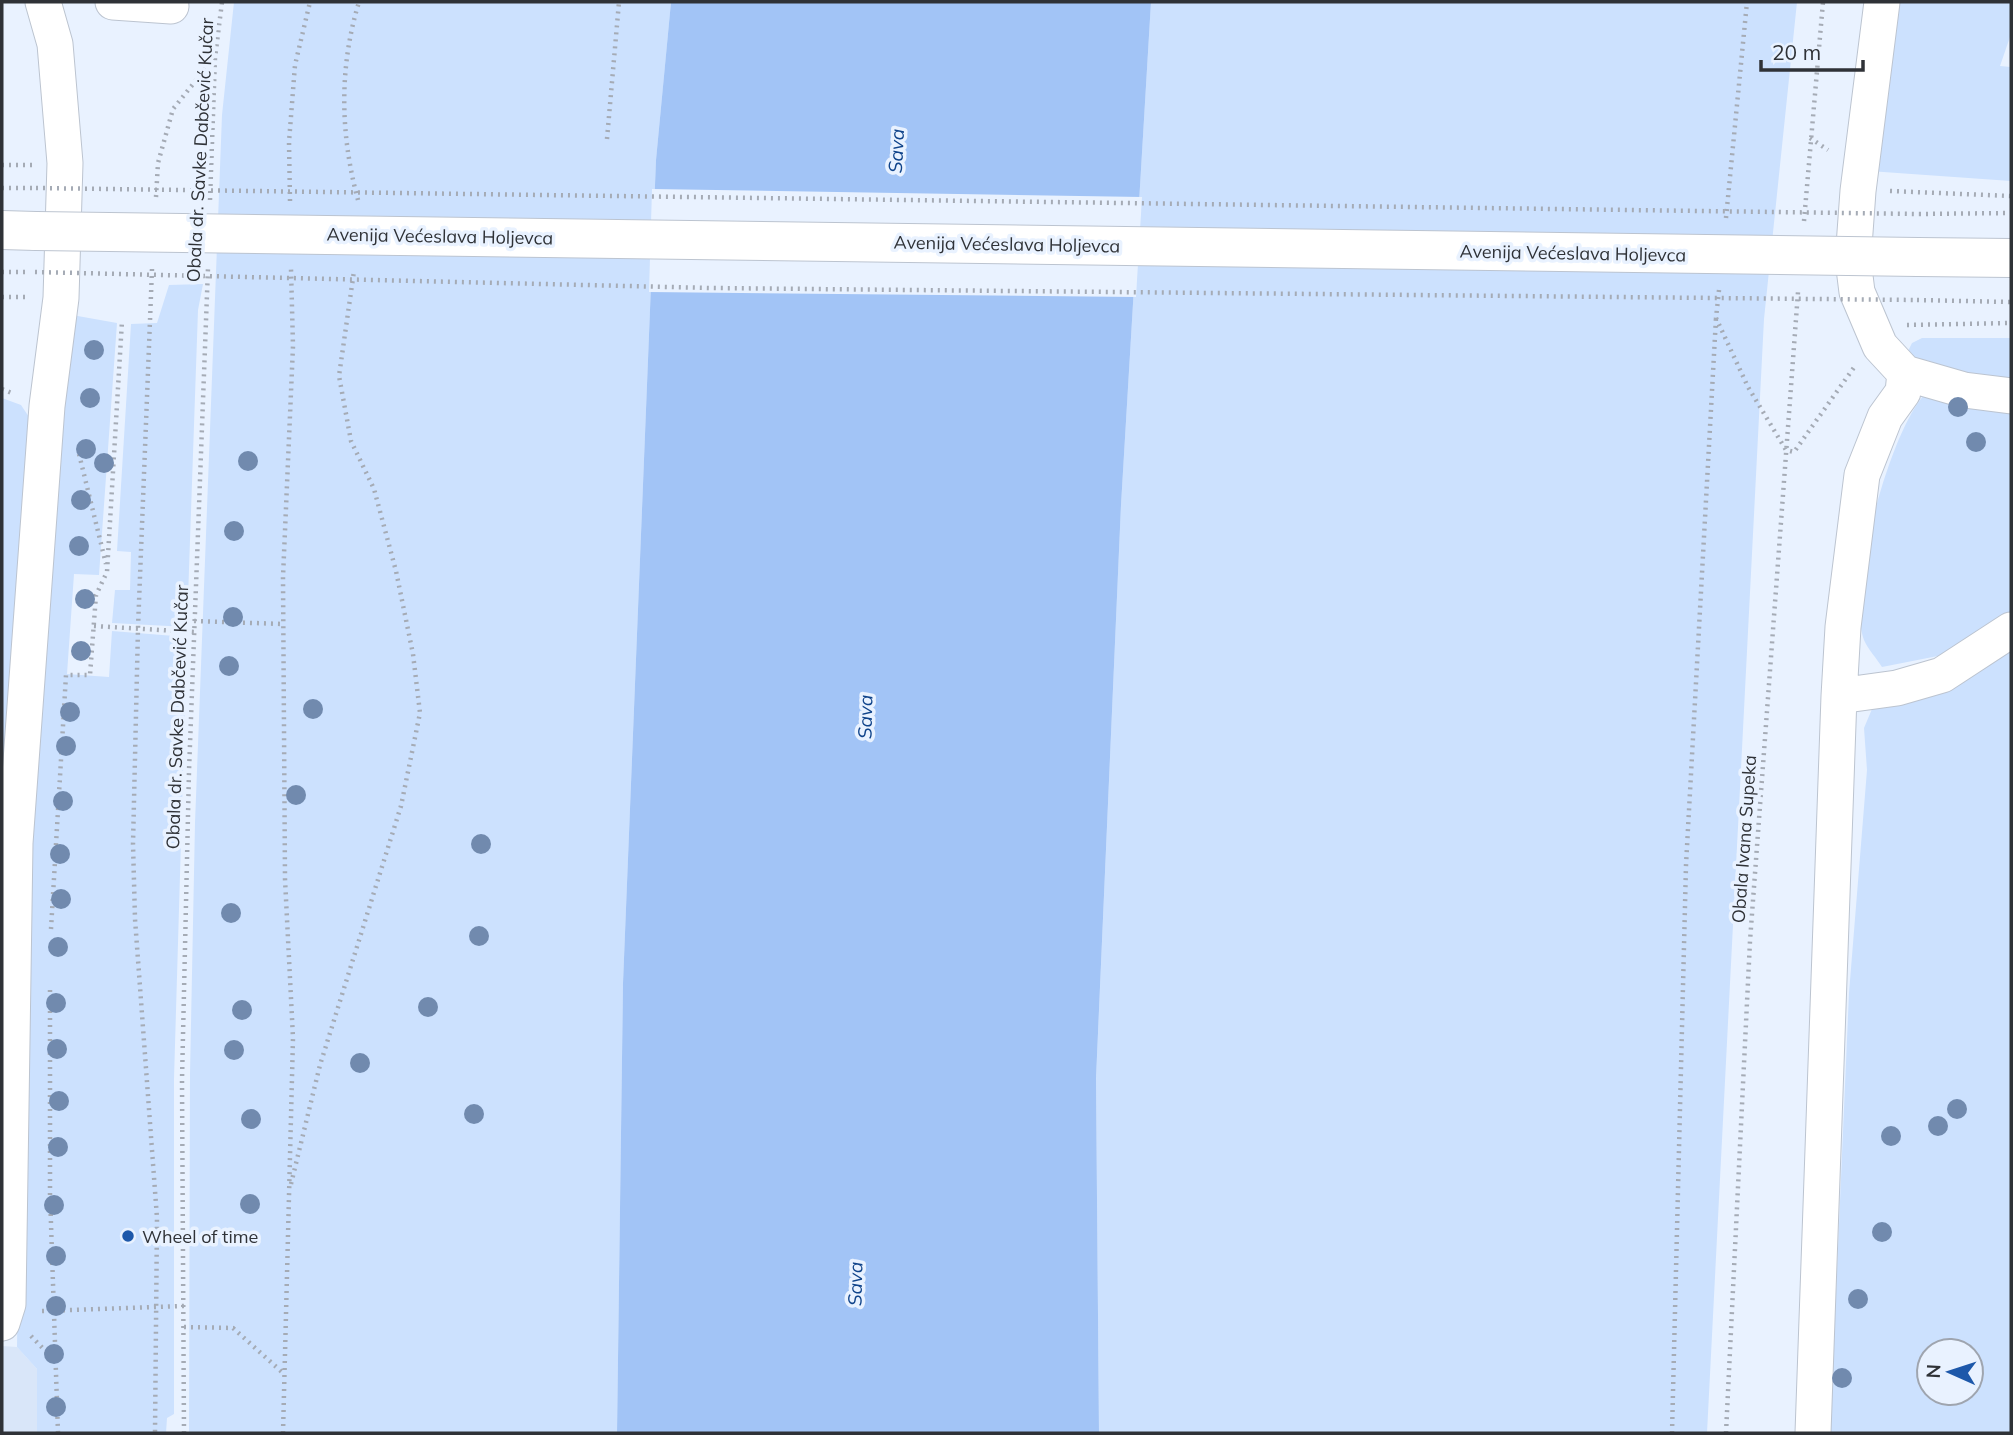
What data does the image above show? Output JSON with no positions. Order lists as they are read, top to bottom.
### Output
{
  "streets": {
    "main road": ["Avenija Većeslava Holjevca"],
    "path": ["Obala dr. Savke Dabčević Kučar", "Obala Ivana Supeka"]
  },
  "water": ["Sava"],
  "places": ["Wheel of time"],
  "scale_bar": "20 m",
  "north": "left"
}
